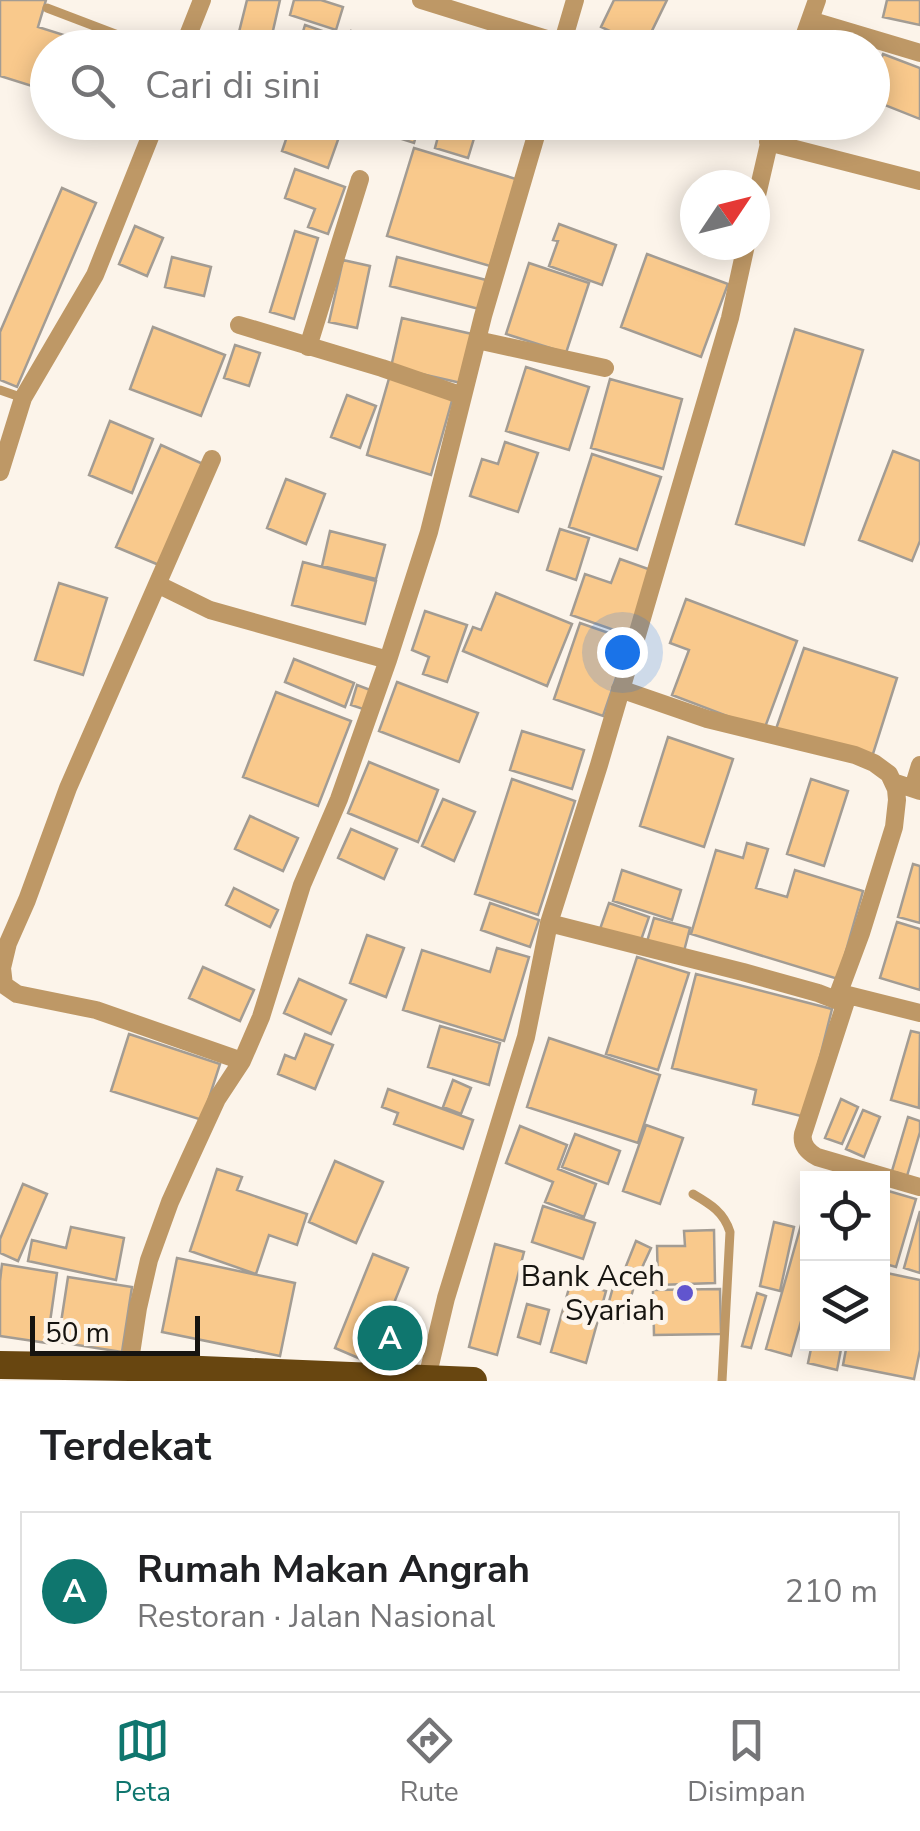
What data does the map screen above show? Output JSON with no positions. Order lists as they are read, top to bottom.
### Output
{
  "places": ["Bank Aceh Syariah"],
  "scale_bar": "50 m",
  "north": "top right",
  "page": {
    "search": "Cari di sini",
    "pins": "A",
    "scale": "50 m",
    "heading": "Terdekat",
    "list": [
      {
        "mark": "A",
        "name": "Rumah Makan Angrah",
        "note": "Restoran · Jalan Nasional",
        "value": "210 m"
      }
    ],
    "nav": ["Peta", "Rute", "Disimpan"]
  }
}
